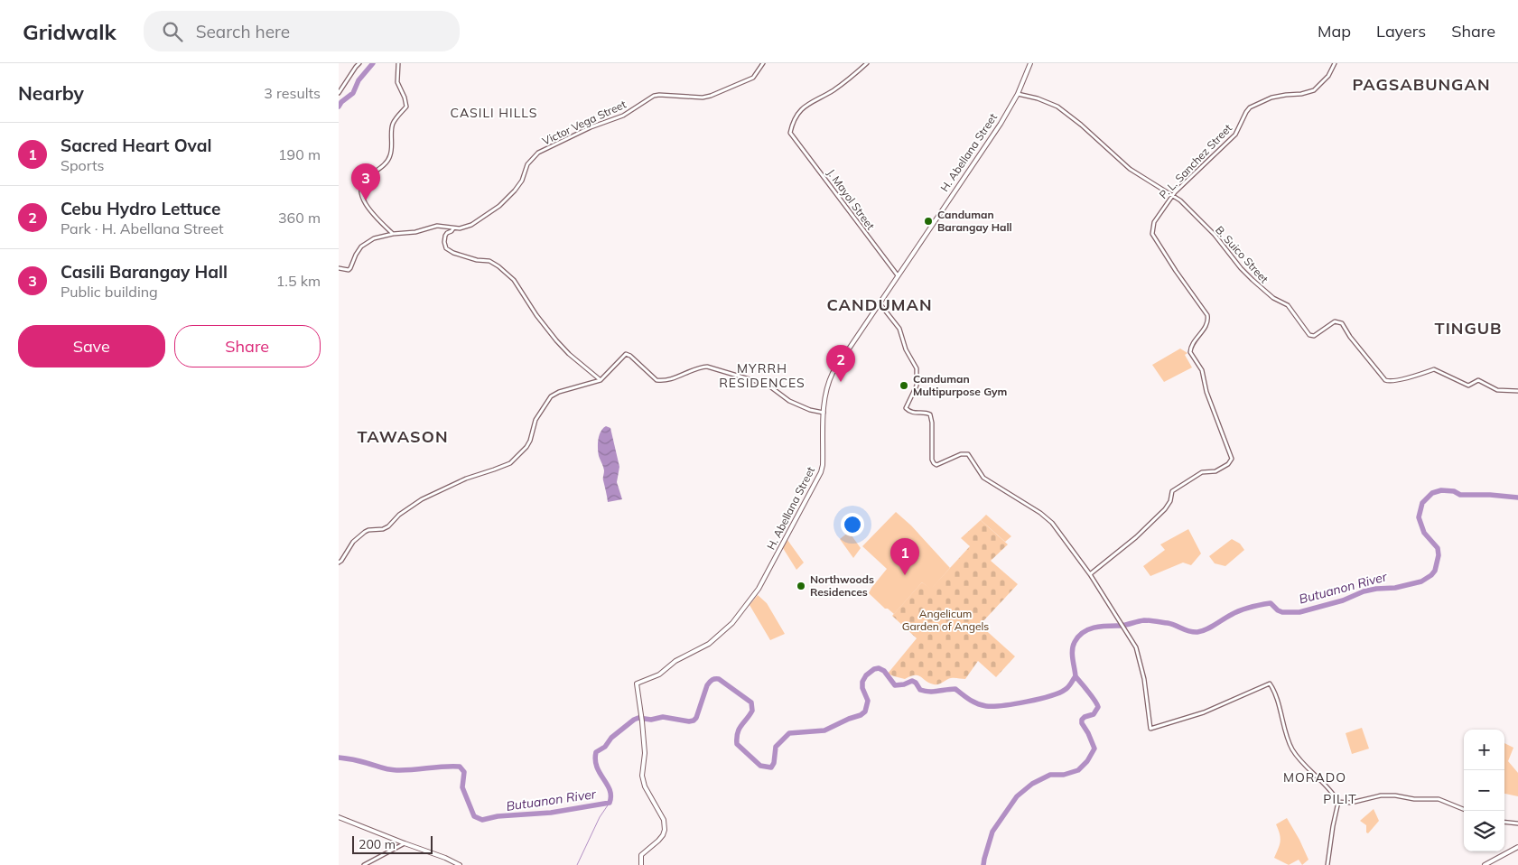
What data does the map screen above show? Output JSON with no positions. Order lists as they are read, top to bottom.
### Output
{
  "streets": {
    "main road": ["H. Abellana Street"],
    "street": [
      "Victor Vega Street",
      "P. L. Sanchez Street",
      "J. Mayol Street",
      "B. Suico Street"
    ]
  },
  "crossings": [
    ["H. Abellana Street", "J. Mayol Street"],
    ["H. Abellana Street", "B. Suico Street"],
    ["P. L. Sanchez Street", "B. Suico Street"]
  ],
  "districts": [
    "PAGSABUNGAN",
    "CASILI HILLS",
    "CANDUMAN",
    "TINGUB",
    "MYRRH RESIDENCES",
    "TAWASON",
    "MORADO",
    "PILIT"
  ],
  "water": ["Butuanon River"],
  "parks": ["Angelicum Garden of Angels"],
  "places": ["Canduman Barangay Hall", "Canduman Multipurpose Gym", "Northwoods Residences"],
  "scale_bar": "200 m",
  "page": {
    "header": "Gridwalk",
    "search": "Search here",
    "nav": ["Map", "Layers", "Share"],
    "heading": ["Nearby", "3 results"],
    "list": [
      {
        "mark": "1",
        "name": "Sacred Heart Oval",
        "note": "Sports",
        "value": "190 m"
      },
      {
        "mark": "2",
        "name": "Cebu Hydro Lettuce",
        "note": "Park · H. Abellana Street",
        "value": "360 m"
      },
      {
        "mark": "3",
        "name": "Casili Barangay Hall",
        "note": "Public building",
        "value": "1.5 km"
      }
    ],
    "pins": ["3", "2", "1"],
    "buttons": ["Save", "Share"],
    "map_buttons": ["+", "−"],
    "scale": "200 m"
  }
}
